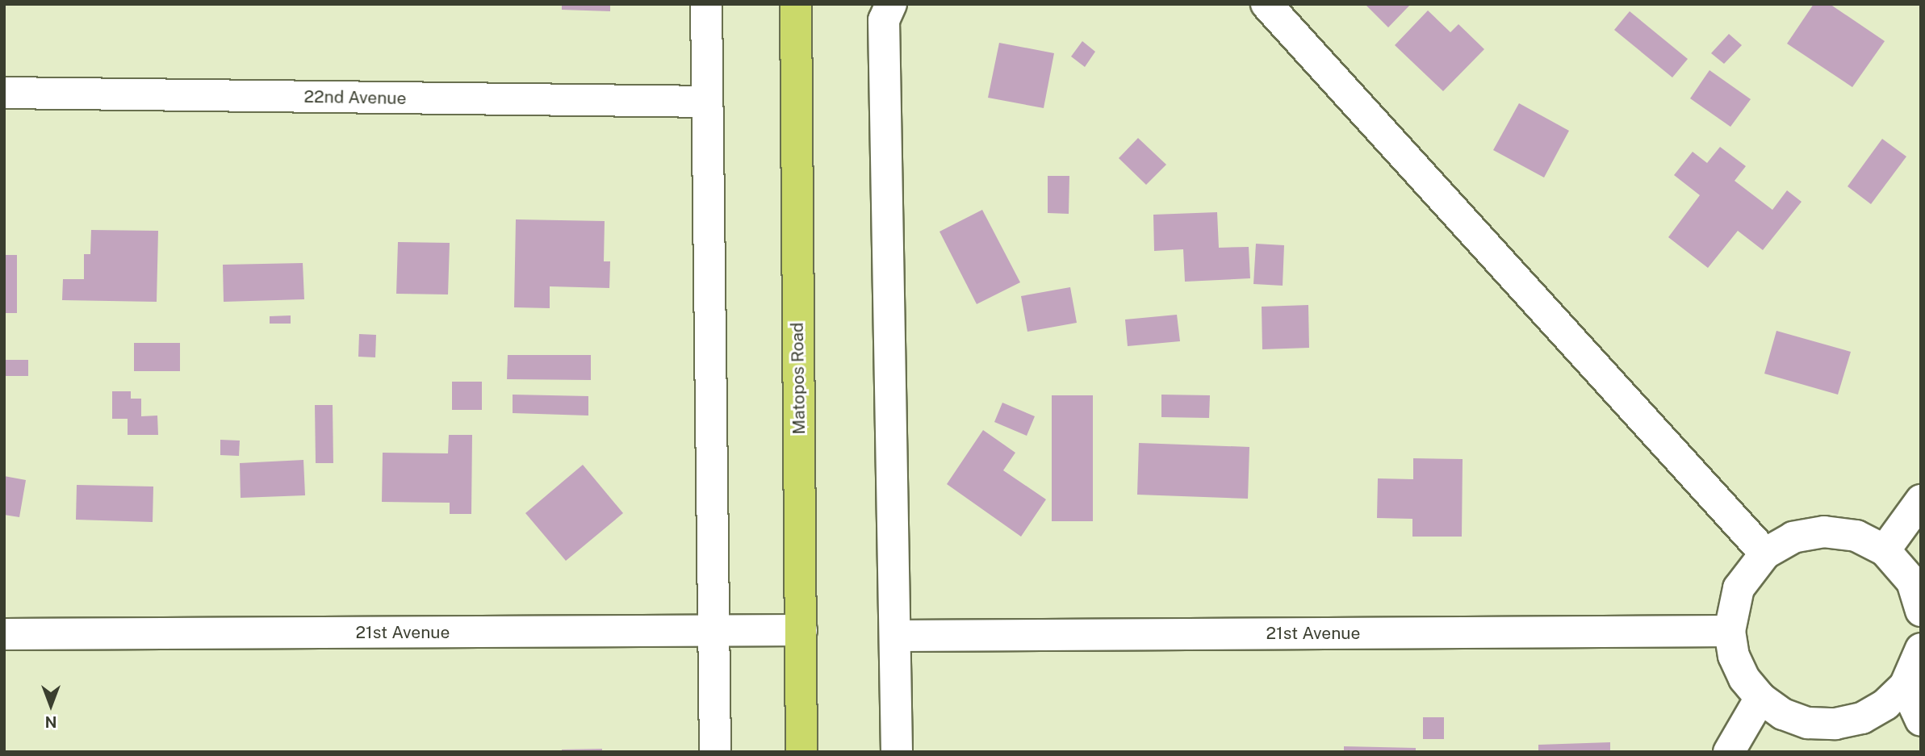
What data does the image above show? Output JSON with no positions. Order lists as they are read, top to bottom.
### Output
{
  "streets": {
    "main road": ["Matopos Road"],
    "street": ["22nd Avenue", "21st Avenue"]
  },
  "crossings": [
    ["Matopos Road", "21st Avenue"]
  ],
  "north": "bottom"
}
